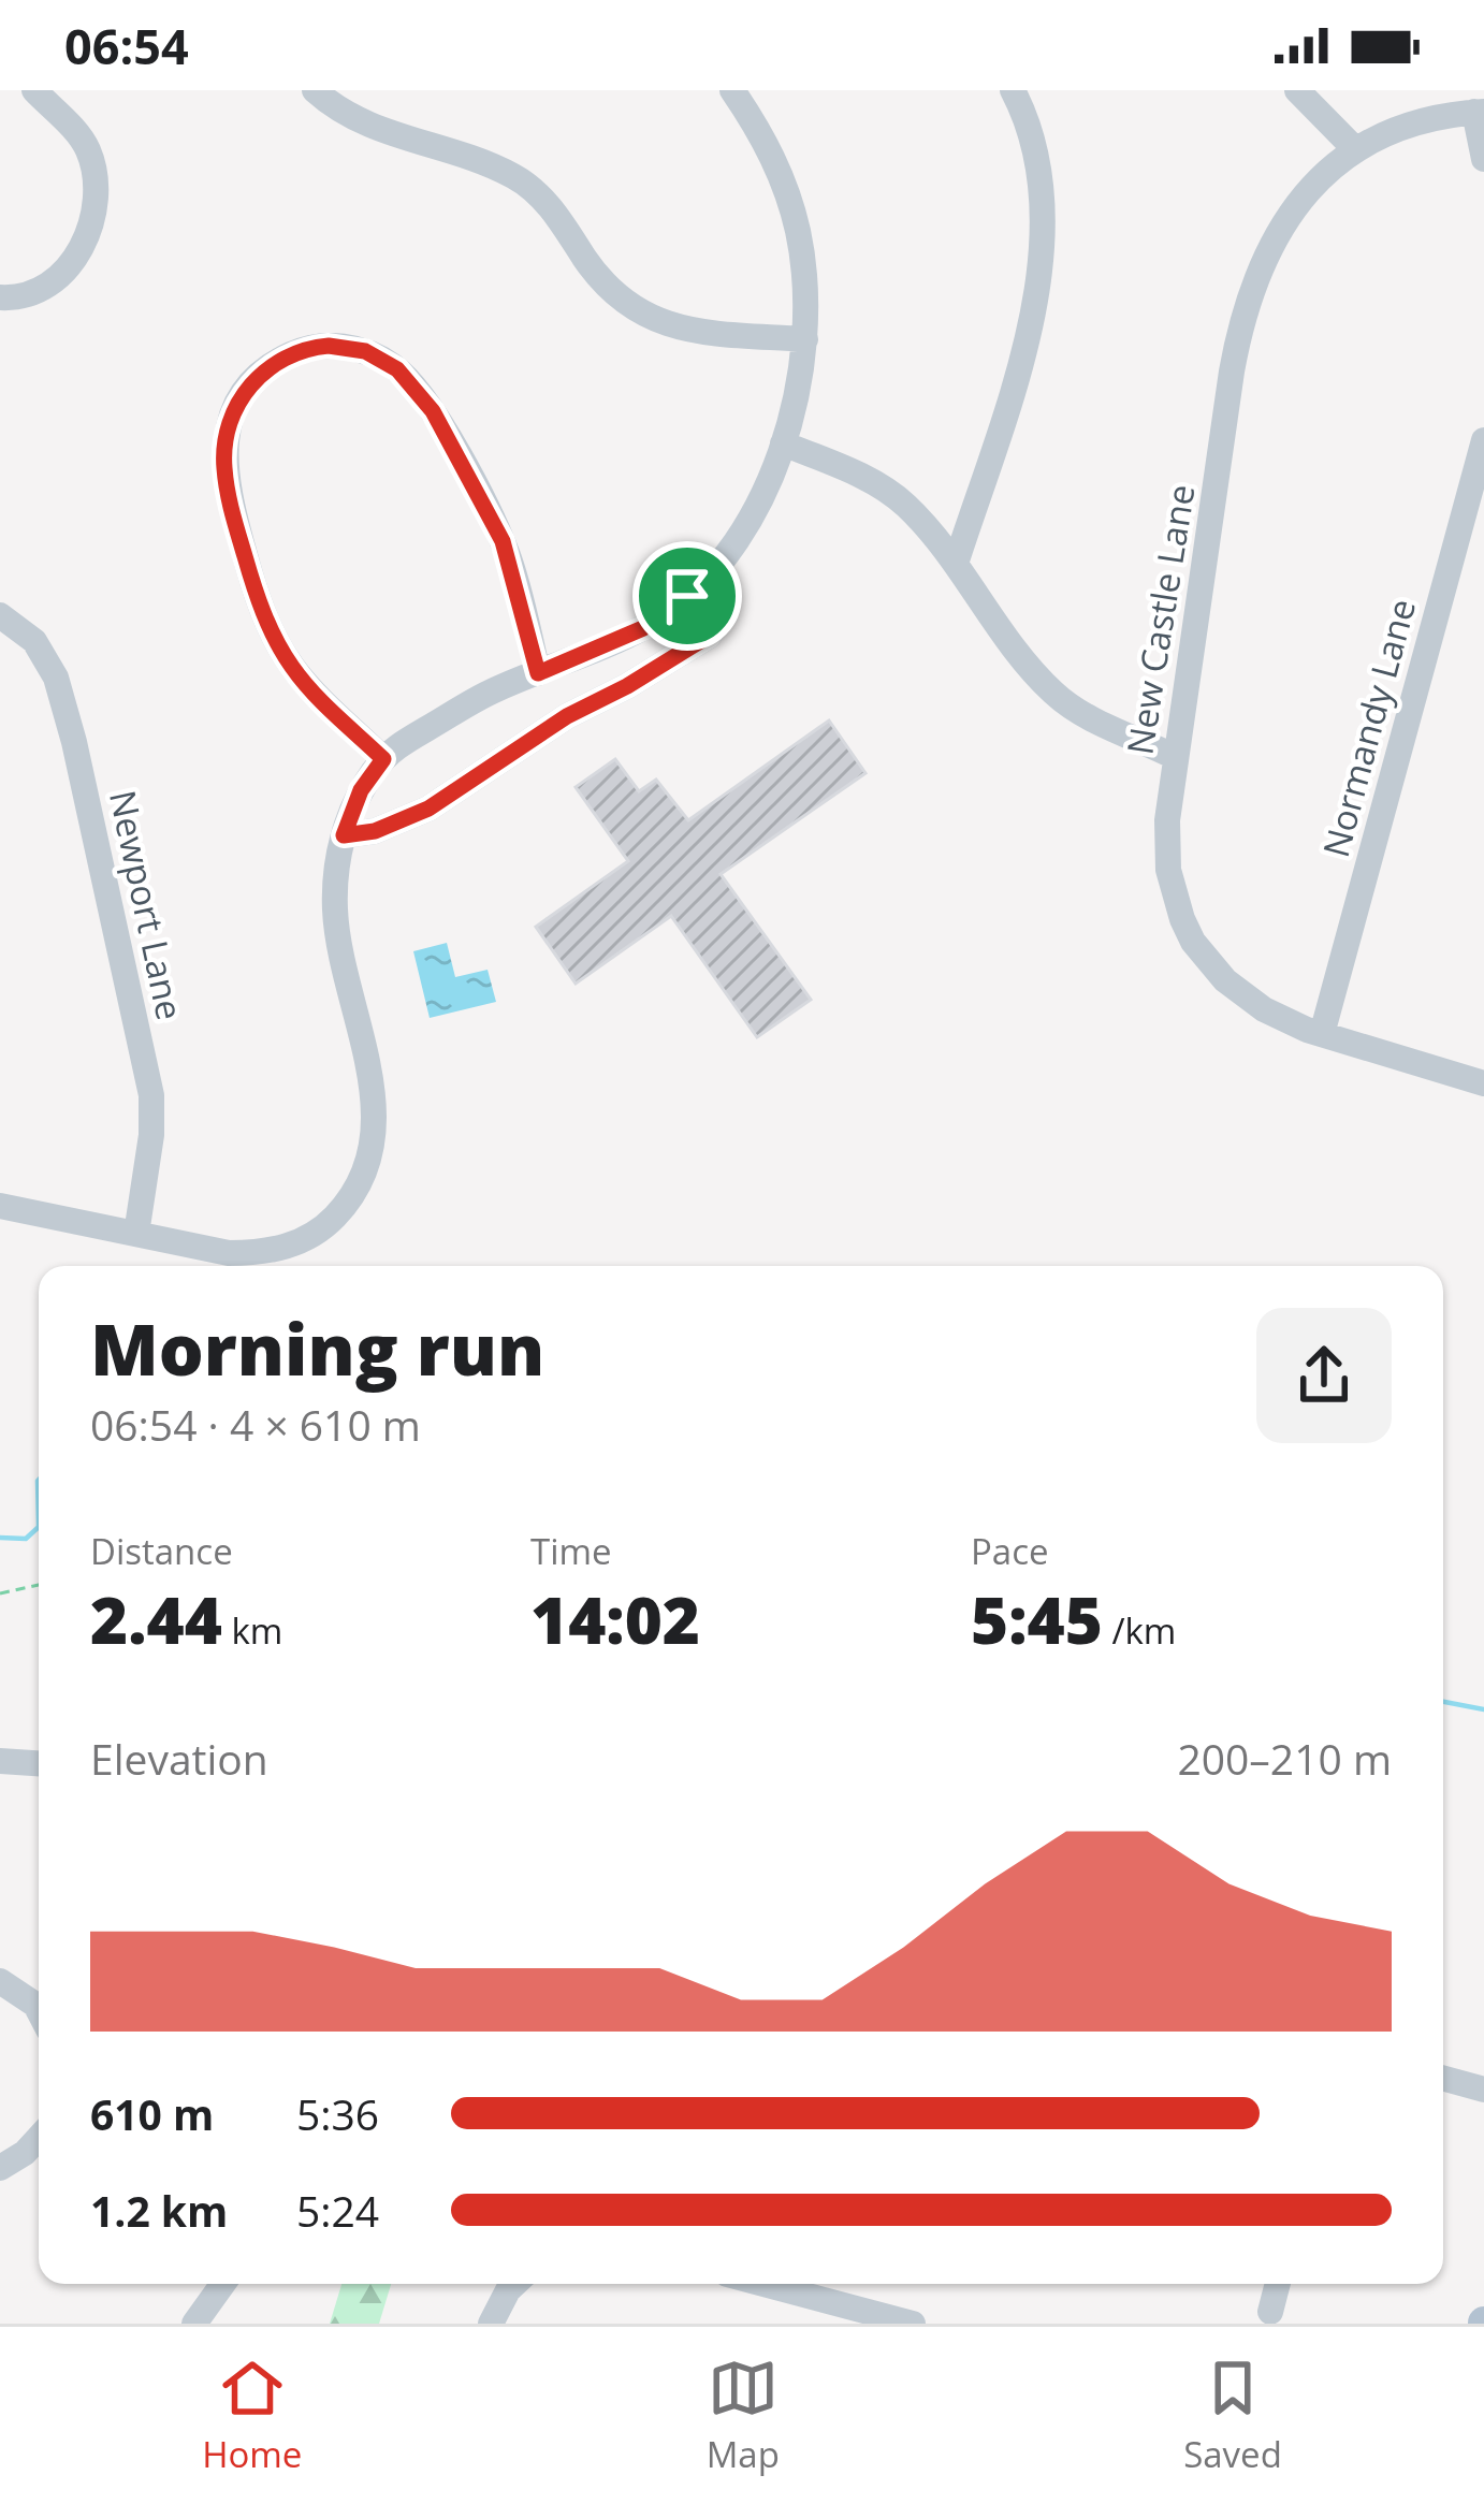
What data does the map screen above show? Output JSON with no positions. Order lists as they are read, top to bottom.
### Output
{
  "streets": {
    "street": ["New Castle Lane", "Normandy Lane", "Newport Lane"]
  },
  "crossings": [
    ["New Castle Lane", "Normandy Lane"]
  ],
  "page": {
    "status": "06:54",
    "heading": ["Morning run", "06:54 · 4 × 610 m"],
    "stats": [
      ["Distance", "2.44 km"],
      ["Time", "14:02"],
      ["Pace", "5:45 /km"]
    ],
    "chart": ["Elevation", "200–210 m"],
    "list": [
      {
        "name": "610 m",
        "note": "5:36"
      },
      {
        "name": "1.2 km",
        "note": "5:24"
      }
    ],
    "tabs": ["Home", "Map", "Saved"]
  }
}
